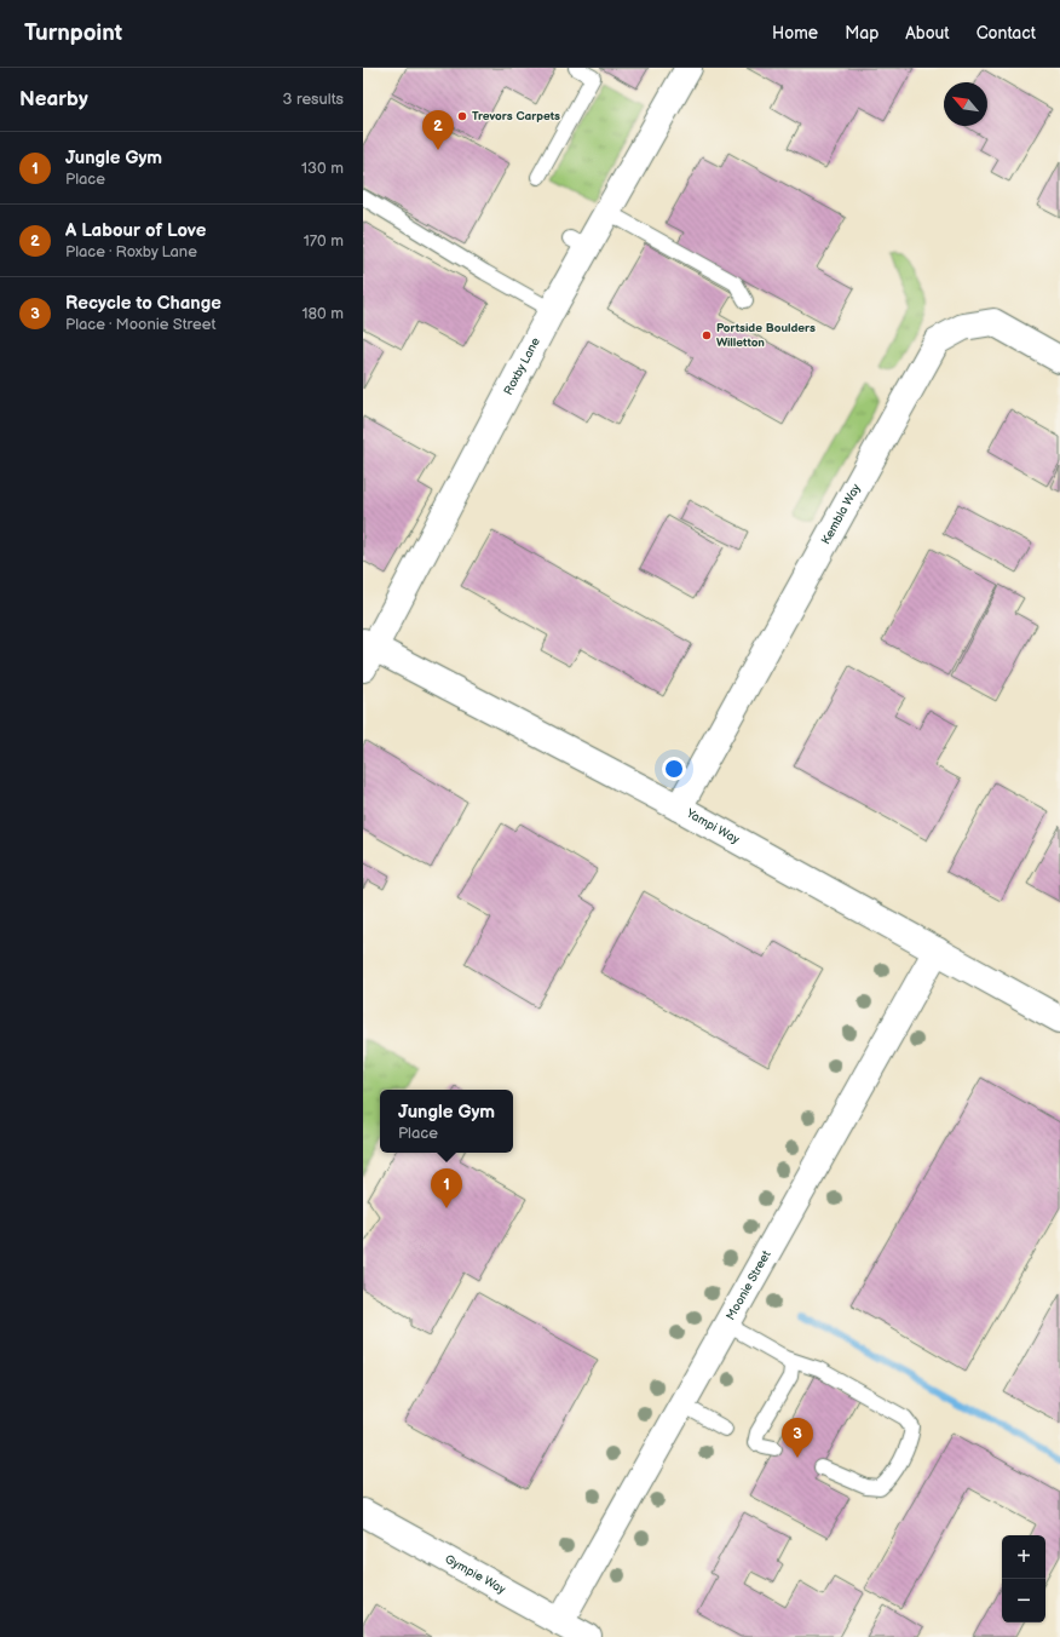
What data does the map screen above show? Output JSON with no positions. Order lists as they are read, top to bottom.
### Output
{
  "streets": {
    "street": [
      "Roxby Lane",
      "Kembla Way",
      "Yampi Way",
      "Moonie Street",
      "Gympie Way"
    ]
  },
  "crossings": [
    ["Roxby Lane", "Yampi Way"],
    ["Kembla Way", "Yampi Way"],
    ["Yampi Way", "Moonie Street"],
    ["Moonie Street", "Gympie Way"]
  ],
  "places": ["Trevors Carpets", "Portside Boulders Willetton"],
  "north": "top left",
  "page": {
    "header": "Turnpoint",
    "nav": [
      "Home",
      "Map",
      "About",
      "Contact"
    ],
    "heading": ["Nearby", "3 results"],
    "pins": ["2", "1", "3"],
    "list": [
      {
        "mark": "1",
        "name": "Jungle Gym",
        "note": "Place",
        "value": "130 m"
      },
      {
        "mark": "2",
        "name": "A Labour of Love",
        "note": "Place · Roxby Lane",
        "value": "170 m"
      },
      {
        "mark": "3",
        "name": "Recycle to Change",
        "note": "Place · Moonie Street",
        "value": "180 m"
      }
    ],
    "popup": ["Jungle Gym", "Place"],
    "map_buttons": ["+", "−"]
  }
}
